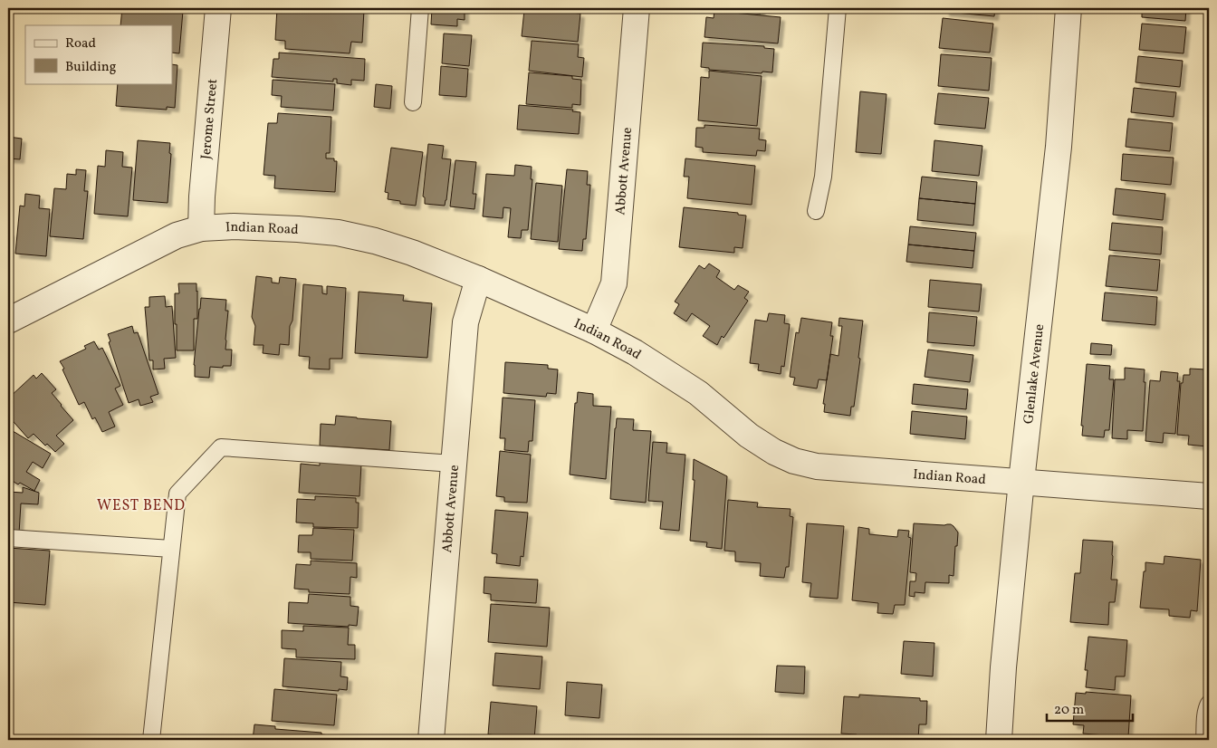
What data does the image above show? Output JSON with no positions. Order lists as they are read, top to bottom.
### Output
{
  "streets": {
    "street": [
      "Jerome Street",
      "Abbott Avenue",
      "Indian Road",
      "Glenlake Avenue"
    ]
  },
  "crossings": [
    ["Jerome Street", "Indian Road"],
    ["Abbott Avenue", "Indian Road"],
    ["Indian Road", "Glenlake Avenue"]
  ],
  "districts": ["WEST BEND"],
  "legend": ["Road", "Building"],
  "scale_bar": "20 m"
}
